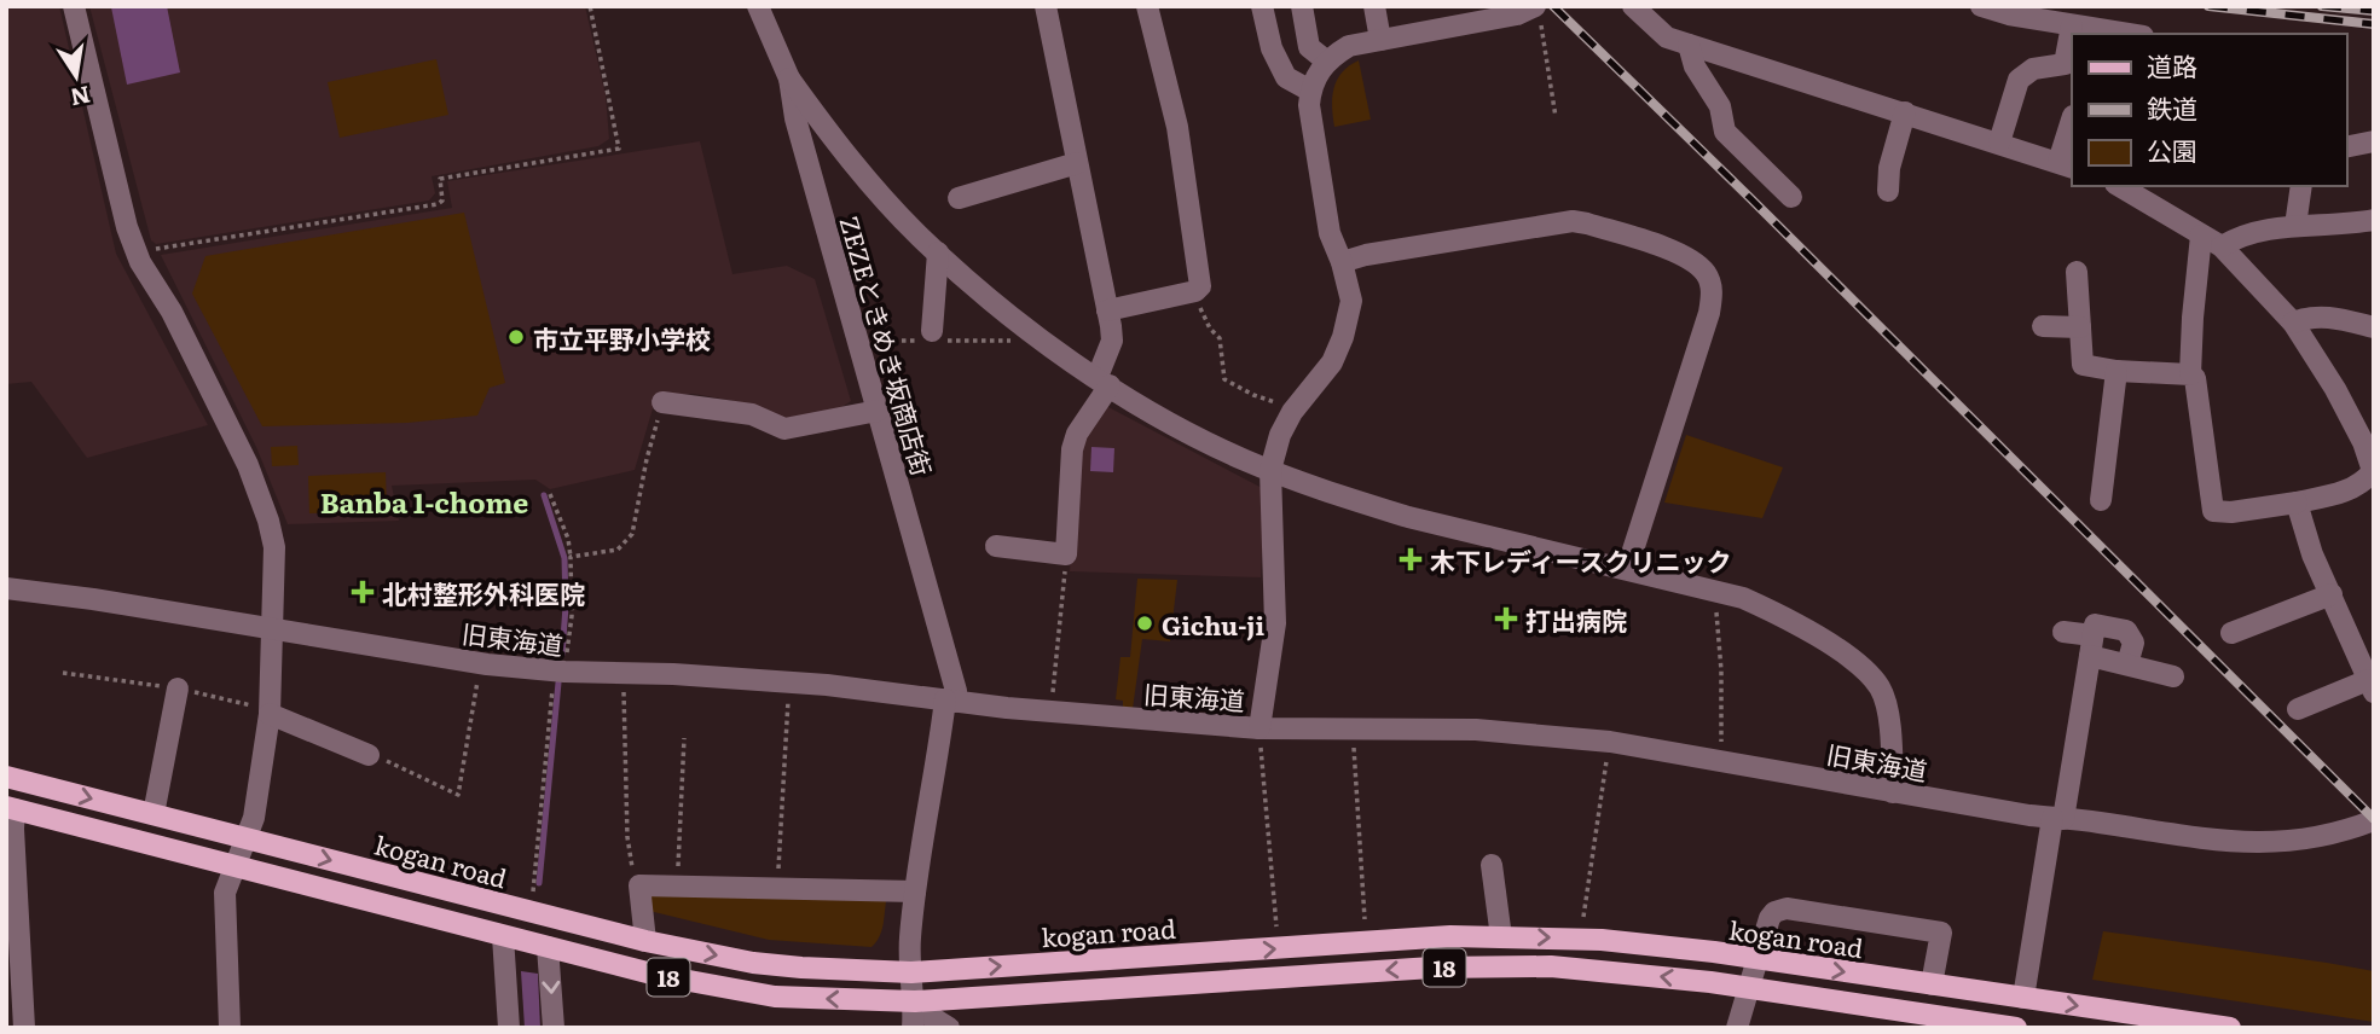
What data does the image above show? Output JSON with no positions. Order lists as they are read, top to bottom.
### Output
{
  "streets": {
    "main road": ["kogan road", "18"],
    "street": ["ZEZEときめき坂商店街", "旧東海道"]
  },
  "crossings": [
    ["ZEZEときめき坂商店街", "旧東海道"],
    ["ZEZEときめき坂商店街", "kogan road"],
    ["ZEZEときめき坂商店街", "18"]
  ],
  "districts": ["Banba 1-chome"],
  "places": {
    "other": ["市立平野小学校", "Gichu-ji"],
    "health": ["木下レディースクリニック", "北村整形外科医院", "打出病院"]
  },
  "legend": ["道路", "鉄道", "公園"],
  "north": "bottom"
}
